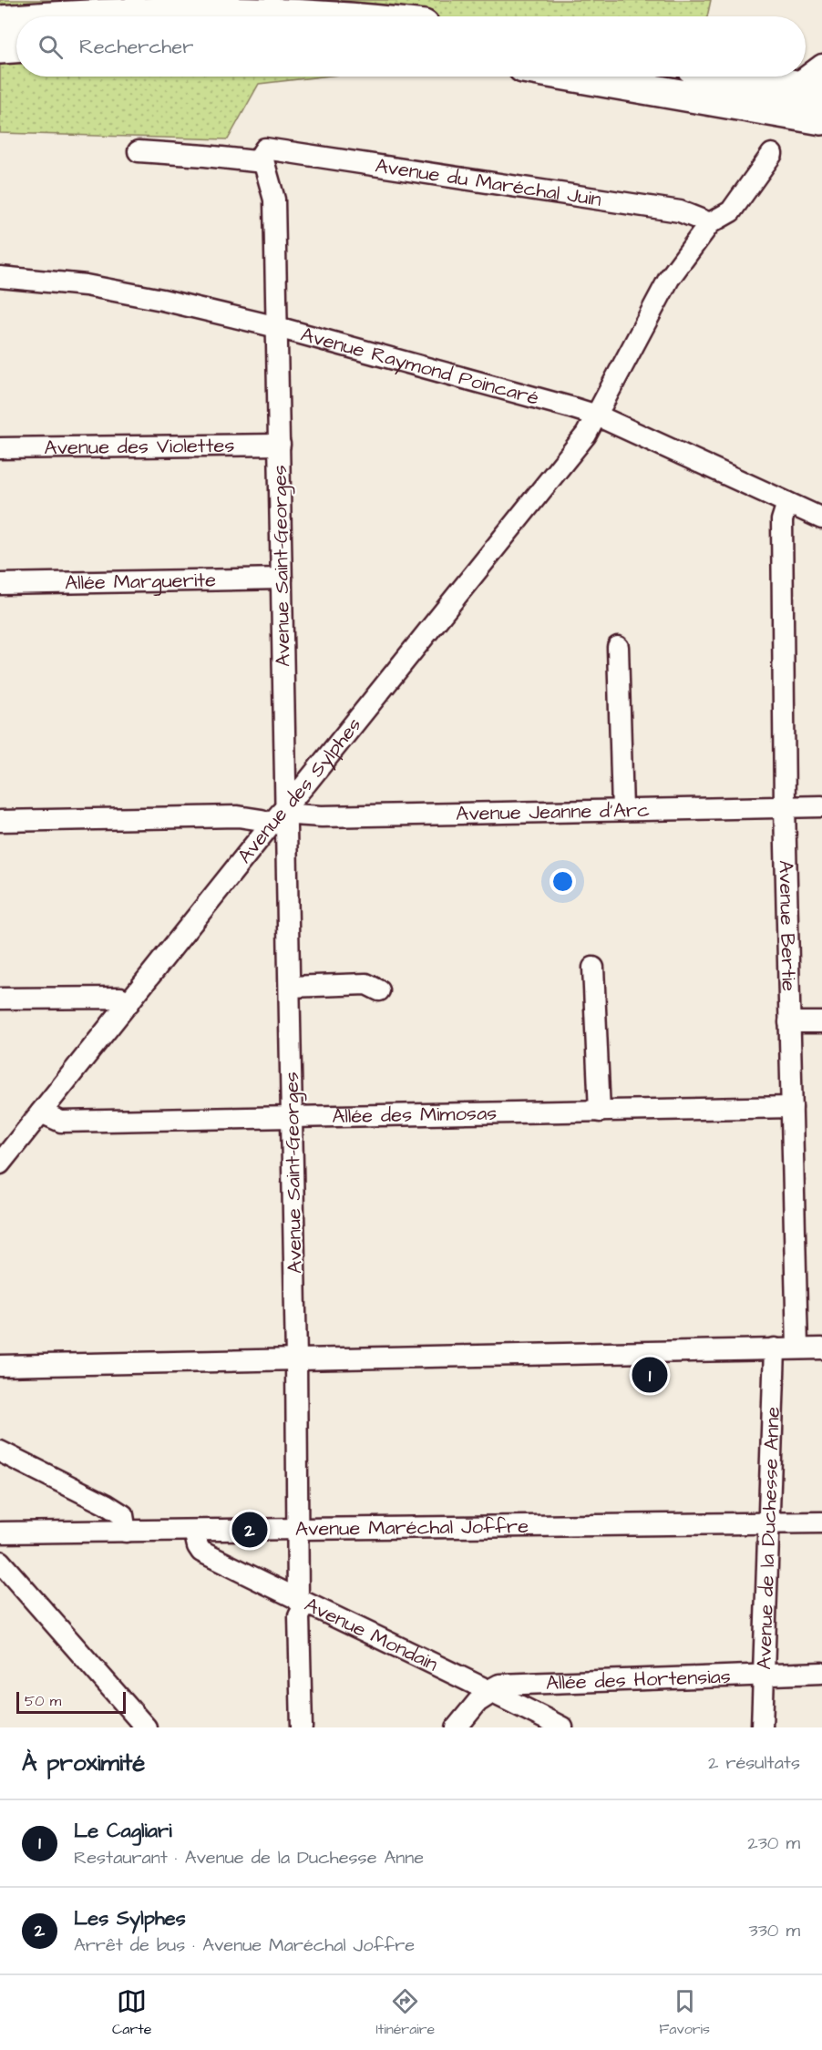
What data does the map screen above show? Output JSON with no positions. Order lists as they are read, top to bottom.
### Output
{
  "streets": {
    "street": [
      "Avenue du Maréchal Juin",
      "Avenue Raymond Poincaré",
      "Avenue des Violettes",
      "Avenue Saint-Georges",
      "Allée Marguerite",
      "Avenue des Sylphes",
      "Avenue Jeanne d'Arc",
      "Avenue Bertie",
      "Allée des Mimosas",
      "Avenue Maréchal Joffre",
      "Avenue de la Duchesse Anne",
      "Avenue Mondain",
      "Allée des Hortensias"
    ]
  },
  "crossings": [
    ["Avenue du Maréchal Juin", "Avenue Saint-Georges"],
    ["Avenue du Maréchal Juin", "Avenue des Sylphes"],
    ["Avenue Raymond Poincaré", "Avenue Saint-Georges"],
    ["Avenue Raymond Poincaré", "Avenue des Sylphes"],
    ["Avenue Raymond Poincaré", "Avenue Bertie"],
    ["Avenue des Violettes", "Avenue Saint-Georges"],
    ["Avenue Saint-Georges", "Allée Marguerite"],
    ["Avenue Saint-Georges", "Avenue des Sylphes"],
    ["Avenue Saint-Georges", "Avenue Jeanne d'Arc"],
    ["Avenue Saint-Georges", "Allée des Mimosas"],
    ["Avenue Saint-Georges", "Avenue Maréchal Joffre"],
    ["Avenue Saint-Georges", "Avenue Mondain"],
    ["Avenue des Sylphes", "Avenue Jeanne d'Arc"],
    ["Avenue des Sylphes", "Allée des Mimosas"],
    ["Avenue Jeanne d'Arc", "Avenue Bertie"],
    ["Avenue Bertie", "Allée des Mimosas"],
    ["Avenue Maréchal Joffre", "Avenue de la Duchesse Anne"],
    ["Avenue Maréchal Joffre", "Avenue Mondain"],
    ["Avenue de la Duchesse Anne", "Allée des Hortensias"],
    ["Avenue Mondain", "Allée des Hortensias"]
  ],
  "scale_bar": "50 m",
  "page": {
    "search": "Rechercher",
    "pins": ["1", "2"],
    "scale": "50 m",
    "heading": ["À proximité", "2 résultats"],
    "list": [
      {
        "mark": "1",
        "name": "Le Cagliari",
        "note": "Restaurant · Avenue de la Duchesse Anne",
        "value": "230 m"
      },
      {
        "mark": "2",
        "name": "Les Sylphes",
        "note": "Arrêt de bus · Avenue Maréchal Joffre",
        "value": "330 m"
      }
    ],
    "nav": ["Carte", "Itinéraire", "Favoris"]
  }
}
